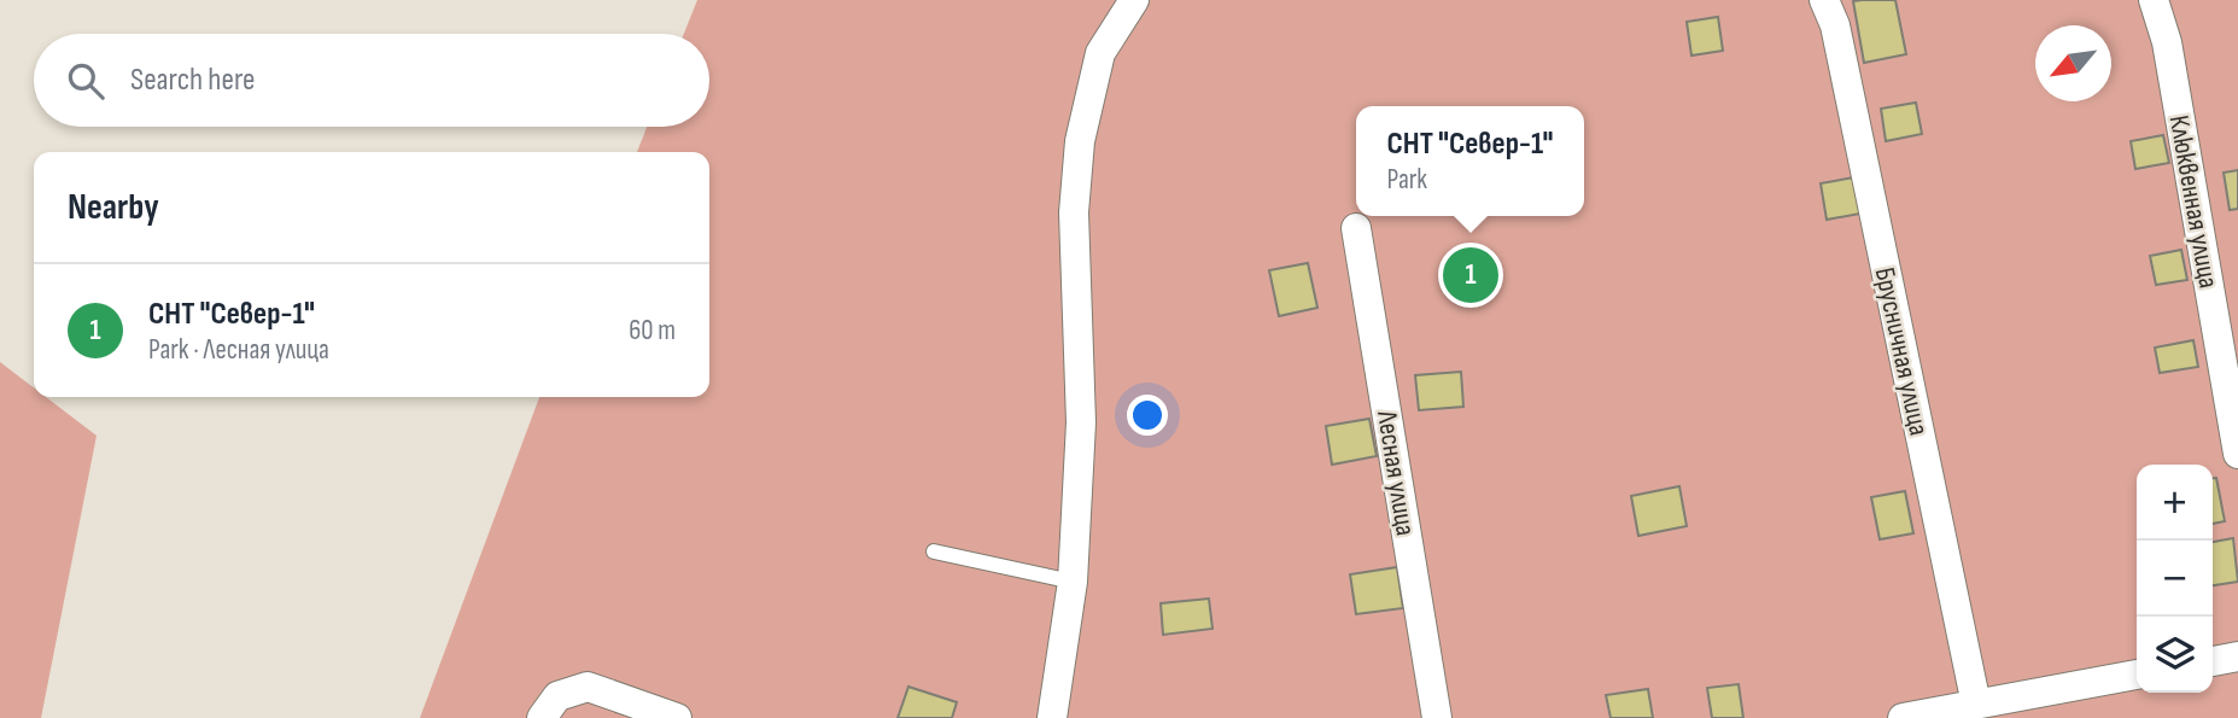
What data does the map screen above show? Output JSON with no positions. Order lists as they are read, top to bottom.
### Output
{
  "streets": {
    "street": ["Клюквенная улица", "Брусничная улица", "Лесная улица"]
  },
  "north": "bottom left",
  "page": {
    "search": "Search here",
    "popup": ["СНТ \"Север-1\"", "Park"],
    "heading": "Nearby",
    "pins": "1",
    "list": [
      {
        "mark": "1",
        "name": "СНТ \"Север-1\"",
        "note": "Park · Лесная улица",
        "value": "60 m"
      }
    ],
    "map_buttons": ["+", "−"]
  }
}
